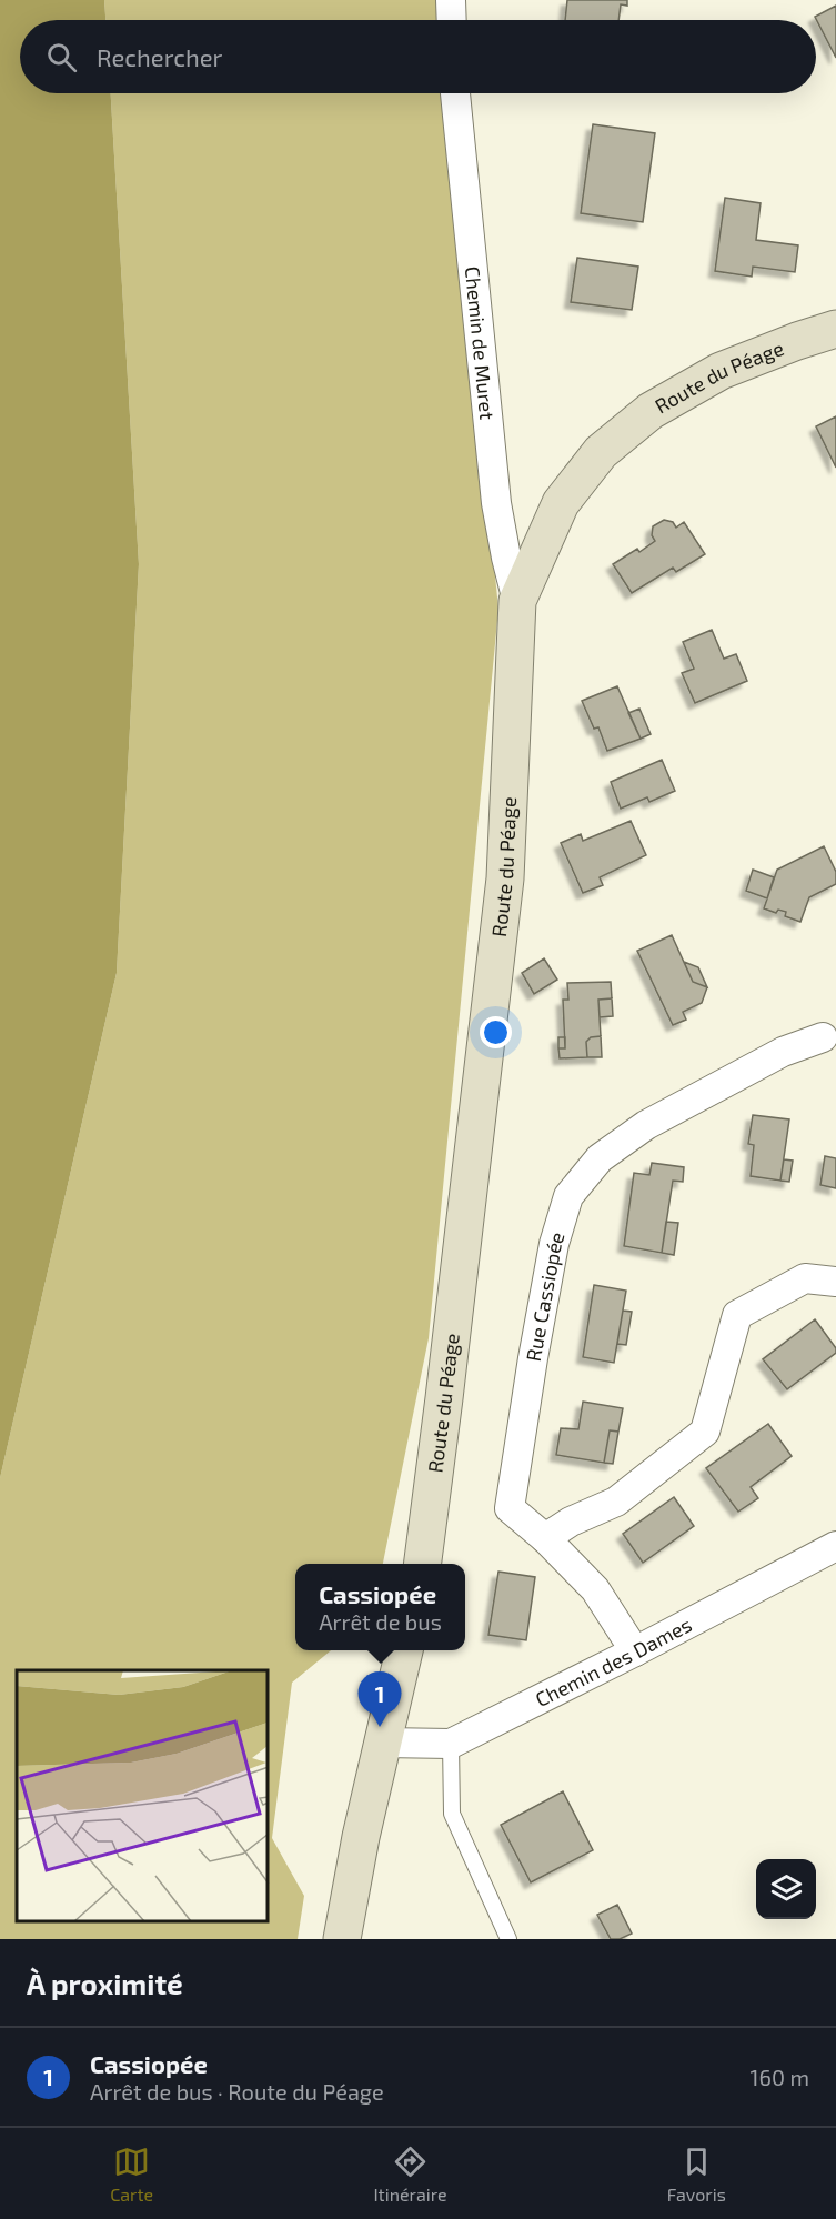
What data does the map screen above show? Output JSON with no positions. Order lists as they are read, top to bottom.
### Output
{
  "streets": {
    "street": [
      "Chemin de Muret",
      "Route du Péage",
      "Rue Cassiopée",
      "Chemin des Dames"
    ]
  },
  "crossings": [
    ["Chemin de Muret", "Route du Péage"],
    ["Rue Cassiopée", "Chemin des Dames"]
  ],
  "page": {
    "search": "Rechercher",
    "popup": ["Cassiopée", "Arrêt de bus"],
    "pins": "1",
    "heading": "À proximité",
    "list": [
      {
        "mark": "1",
        "name": "Cassiopée",
        "note": "Arrêt de bus · Route du Péage",
        "value": "160 m"
      }
    ],
    "nav": ["Carte", "Itinéraire", "Favoris"]
  }
}
